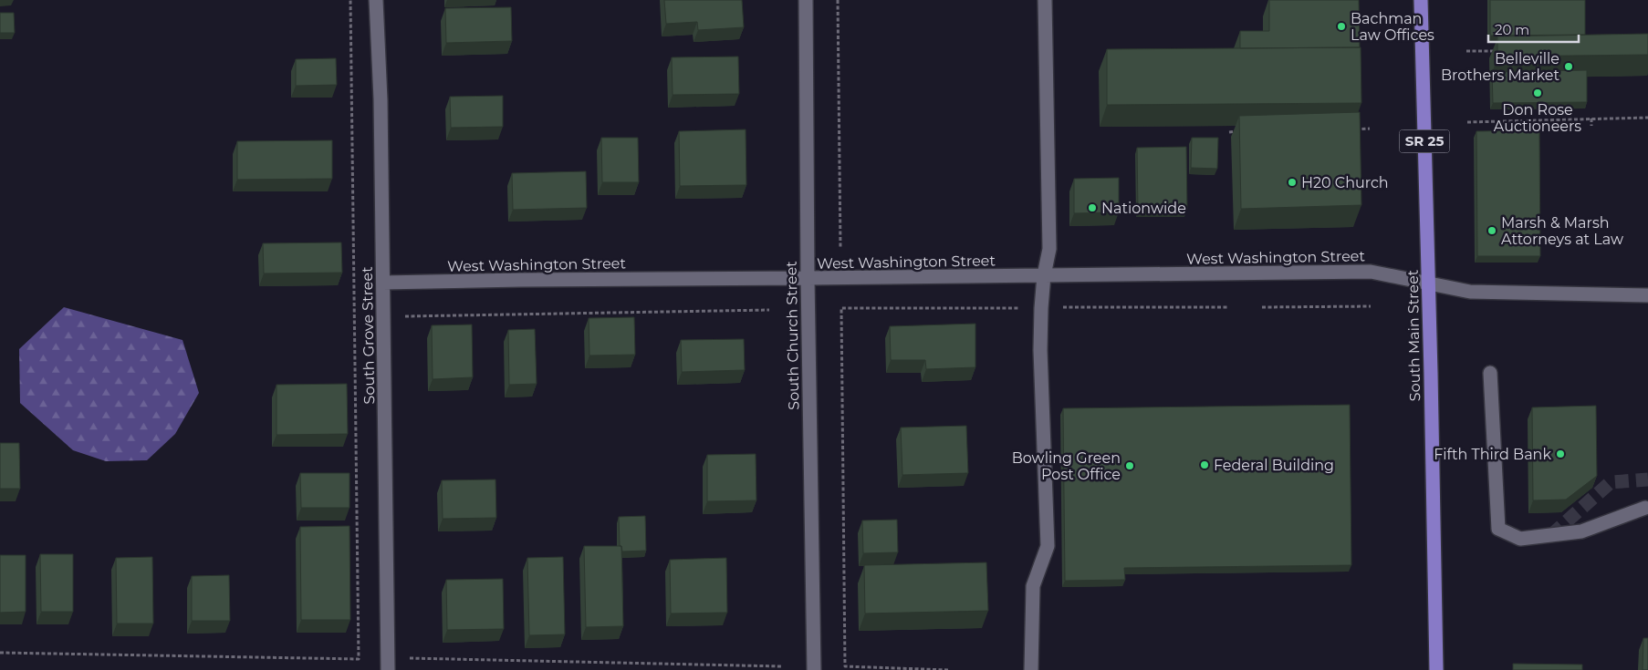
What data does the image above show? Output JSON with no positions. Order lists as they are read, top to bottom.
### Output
{
  "streets": {
    "main road": ["SR 25", "South Main Street"],
    "street": ["West Washington Street", "South Grove Street", "South Church Street"]
  },
  "crossings": [
    ["West Washington Street", "South Grove Street"],
    ["West Washington Street", "South Church Street"],
    ["West Washington Street", "South Main Street"]
  ],
  "places": [
    "Bachman Law Offices",
    "Belleville Brothers Market",
    "Don Rose Auctioneers",
    "H20 Church",
    "Nationwide",
    "Marsh & Marsh Attorneys at Law",
    "Fifth Third Bank",
    "Federal Building",
    "Bowling Green Post Office"
  ],
  "scale_bar": "20 m"
}
